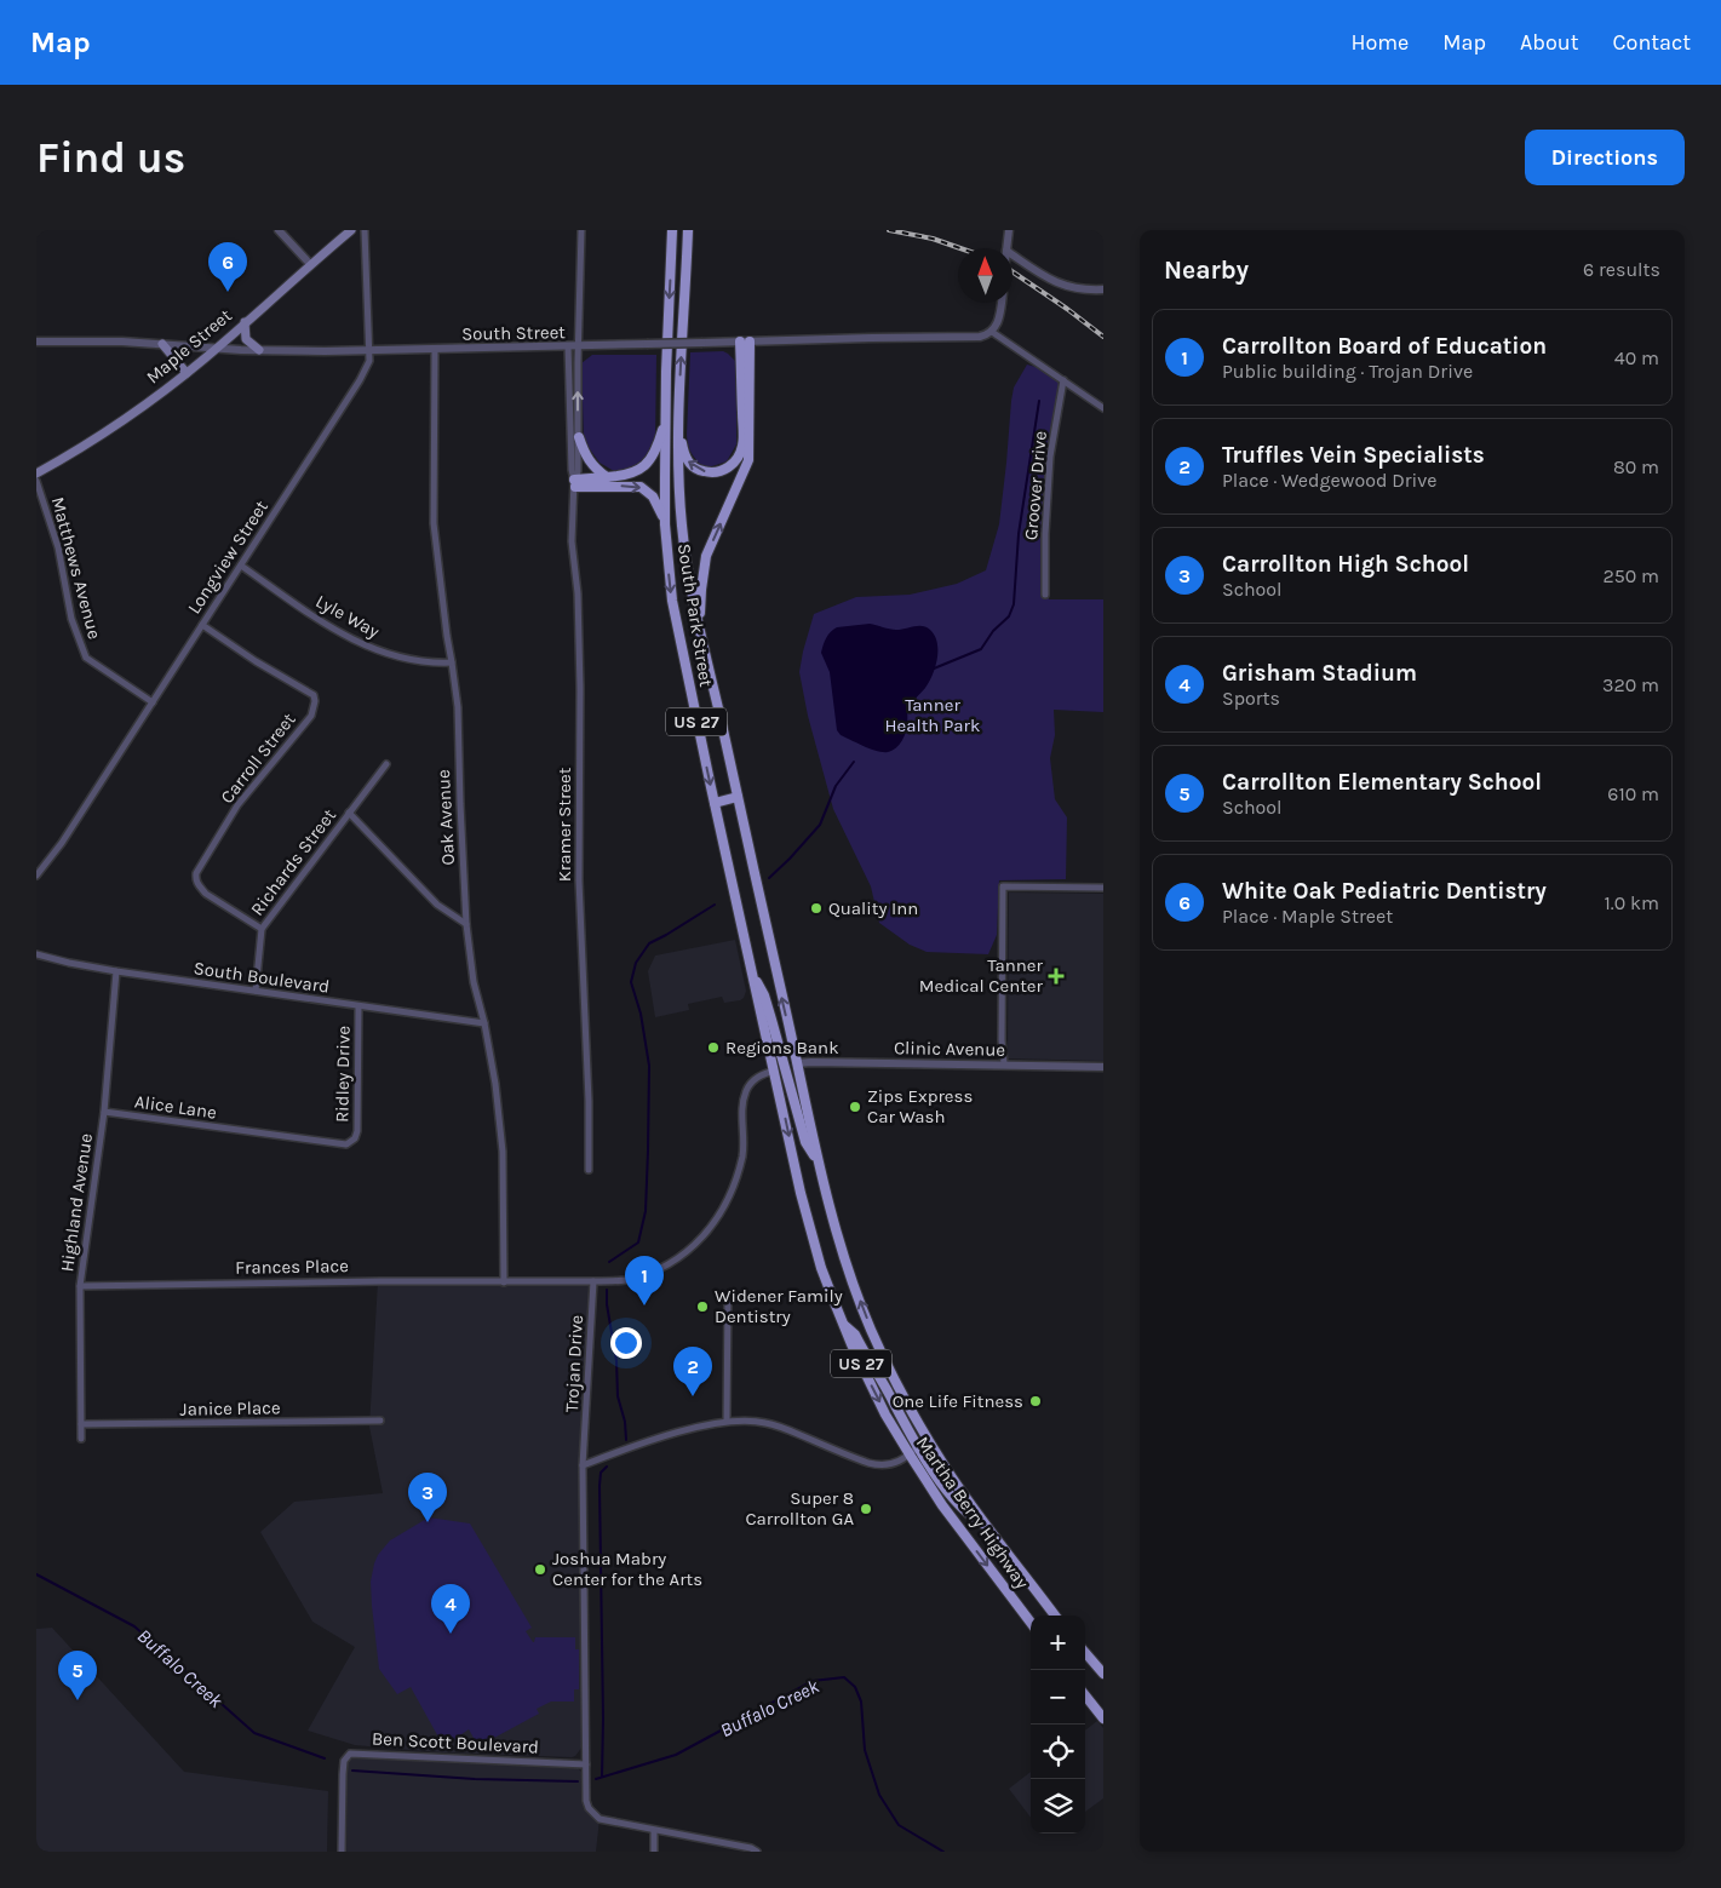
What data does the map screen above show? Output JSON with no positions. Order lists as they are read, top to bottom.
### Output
{
  "streets": {
    "main road": [
      "Maple Street",
      "South Park Street",
      "US 27",
      "Martha Berry Highway"
    ],
    "street": [
      "South Street",
      "Groover Drive",
      "Longview Street",
      "Matthews Avenue",
      "Lyle Way",
      "Carroll Street",
      "Oak Avenue",
      "Kramer Street",
      "Richards Street",
      "South Boulevard",
      "Clinic Avenue",
      "Ridley Drive",
      "Alice Lane",
      "Highland Avenue",
      "Frances Place",
      "Trojan Drive",
      "Janice Place",
      "Ben Scott Boulevard"
    ]
  },
  "crossings": [
    ["South Street", "Maple Street"],
    ["South Street", "Longview Street"],
    ["South Street", "Oak Avenue"],
    ["South Street", "Kramer Street"],
    ["Longview Street", "Matthews Avenue"],
    ["Longview Street", "Lyle Way"],
    ["Longview Street", "Carroll Street"],
    ["South Park Street", "Clinic Avenue"],
    ["South Park Street", "Martha Berry Highway"],
    ["Lyle Way", "Oak Avenue"],
    ["Carroll Street", "Richards Street"],
    ["Oak Avenue", "South Boulevard"],
    ["Oak Avenue", "Frances Place"],
    ["Richards Street", "South Boulevard"],
    ["South Boulevard", "Ridley Drive"],
    ["South Boulevard", "Highland Avenue"],
    ["Clinic Avenue", "Martha Berry Highway"],
    ["Ridley Drive", "Alice Lane"],
    ["Alice Lane", "Highland Avenue"],
    ["Highland Avenue", "Frances Place"],
    ["Highland Avenue", "Janice Place"],
    ["Frances Place", "Trojan Drive"],
    ["Trojan Drive", "Ben Scott Boulevard"]
  ],
  "water": ["Buffalo Creek"],
  "parks": ["Tanner Health Park"],
  "places": {
    "other": [
      "Quality Inn",
      "Regions Bank",
      "Zips Express Car Wash",
      "Widener Family Dentistry",
      "One Life Fitness",
      "Super 8 Carrollton GA",
      "Joshua Mabry Center for the Arts"
    ],
    "health": ["Tanner Medical Center"]
  },
  "north": "top",
  "page": {
    "header": "Map",
    "nav": [
      "Home",
      "Map",
      "About",
      "Contact"
    ],
    "buttons": "Directions",
    "title": "Find us",
    "heading": ["Nearby", "6 results"],
    "pins": [
      "6",
      "1",
      "2",
      "3",
      "4",
      "5"
    ],
    "list": [
      {
        "mark": "1",
        "name": "Carrollton Board of Education",
        "note": "Public building · Trojan Drive",
        "value": "40 m"
      },
      {
        "mark": "2",
        "name": "Truffles Vein Specialists",
        "note": "Place · Wedgewood Drive",
        "value": "80 m"
      },
      {
        "mark": "3",
        "name": "Carrollton High School",
        "note": "School",
        "value": "250 m"
      },
      {
        "mark": "4",
        "name": "Grisham Stadium",
        "note": "Sports",
        "value": "320 m"
      },
      {
        "mark": "5",
        "name": "Carrollton Elementary School",
        "note": "School",
        "value": "610 m"
      },
      {
        "mark": "6",
        "name": "White Oak Pediatric Dentistry",
        "note": "Place · Maple Street",
        "value": "1.0 km"
      }
    ],
    "map_buttons": ["+", "−"]
  }
}
